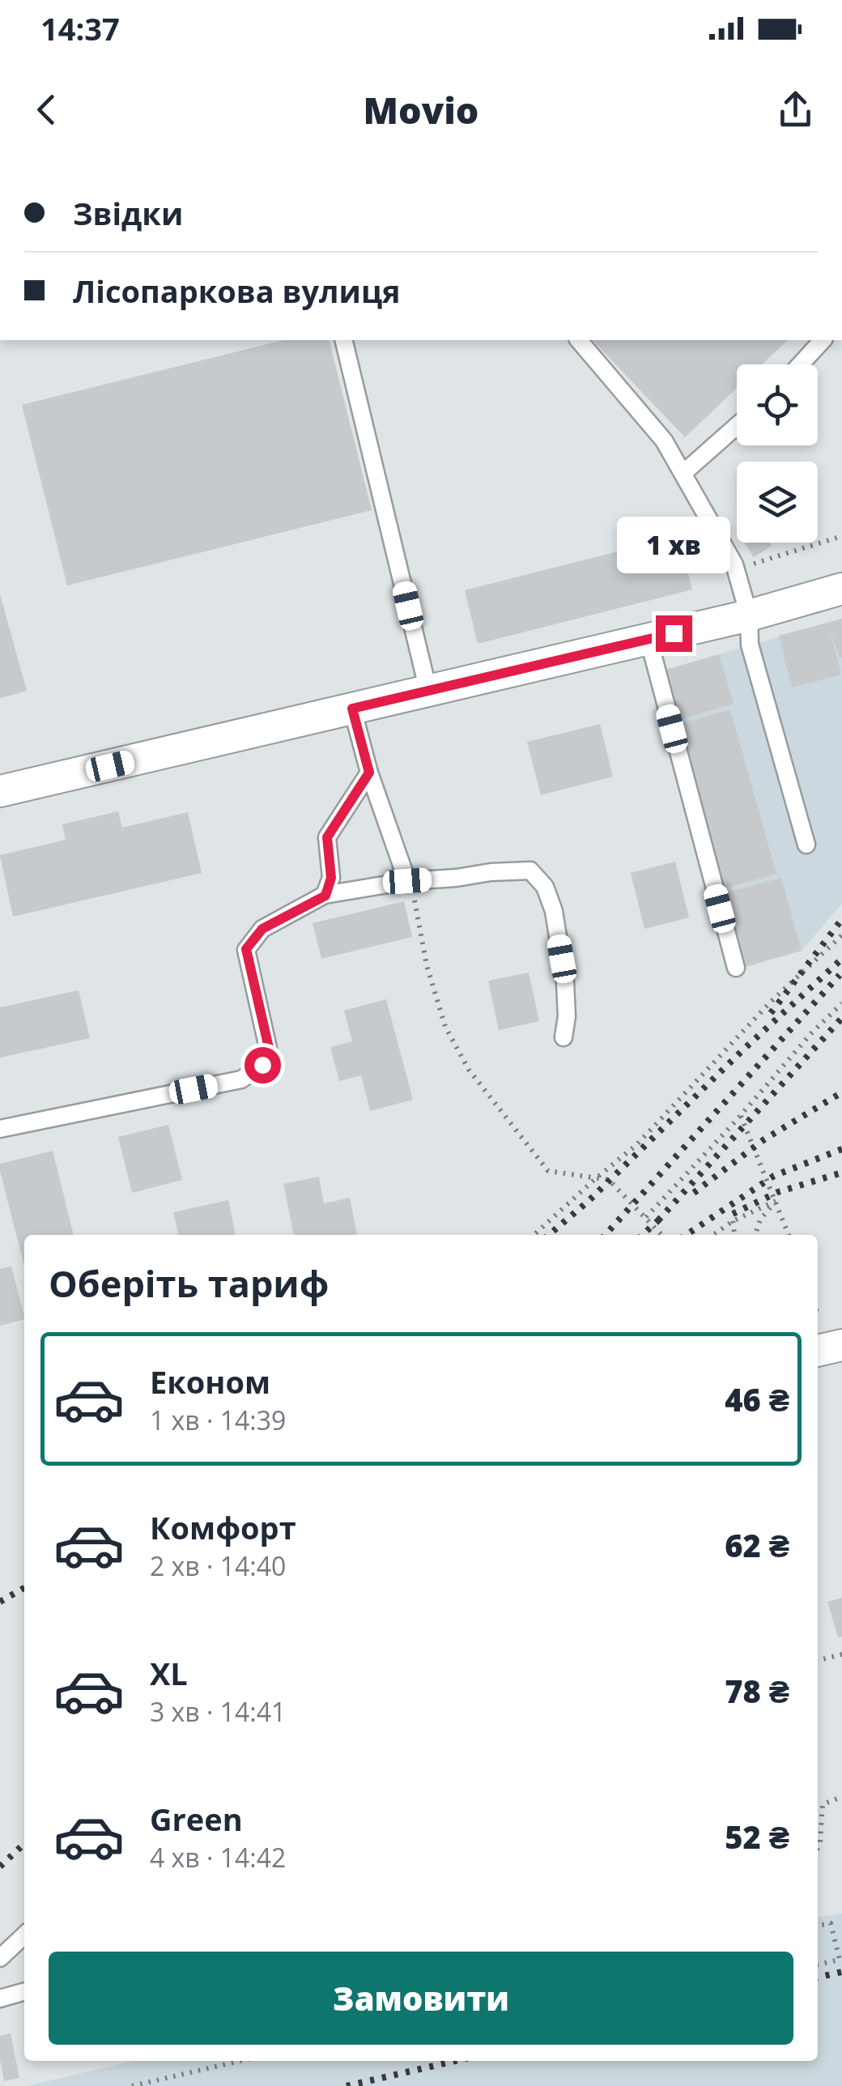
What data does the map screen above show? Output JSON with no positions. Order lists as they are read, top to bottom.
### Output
{
  "page": {
    "status": "14:37",
    "header": "Movio",
    "banner": ["Звідки", "Лісопаркова вулиця"],
    "bubble": "1 хв",
    "heading": "Оберіть тариф",
    "list": [
      {
        "name": "Економ",
        "note": "1 хв · 14:39",
        "value": "46 ₴"
      },
      {
        "name": "Комфорт",
        "note": "2 хв · 14:40",
        "value": "62 ₴"
      },
      {
        "name": "XL",
        "note": "3 хв · 14:41",
        "value": "78 ₴"
      },
      {
        "name": "Green",
        "note": "4 хв · 14:42",
        "value": "52 ₴"
      }
    ],
    "buttons": "Замовити"
  }
}
